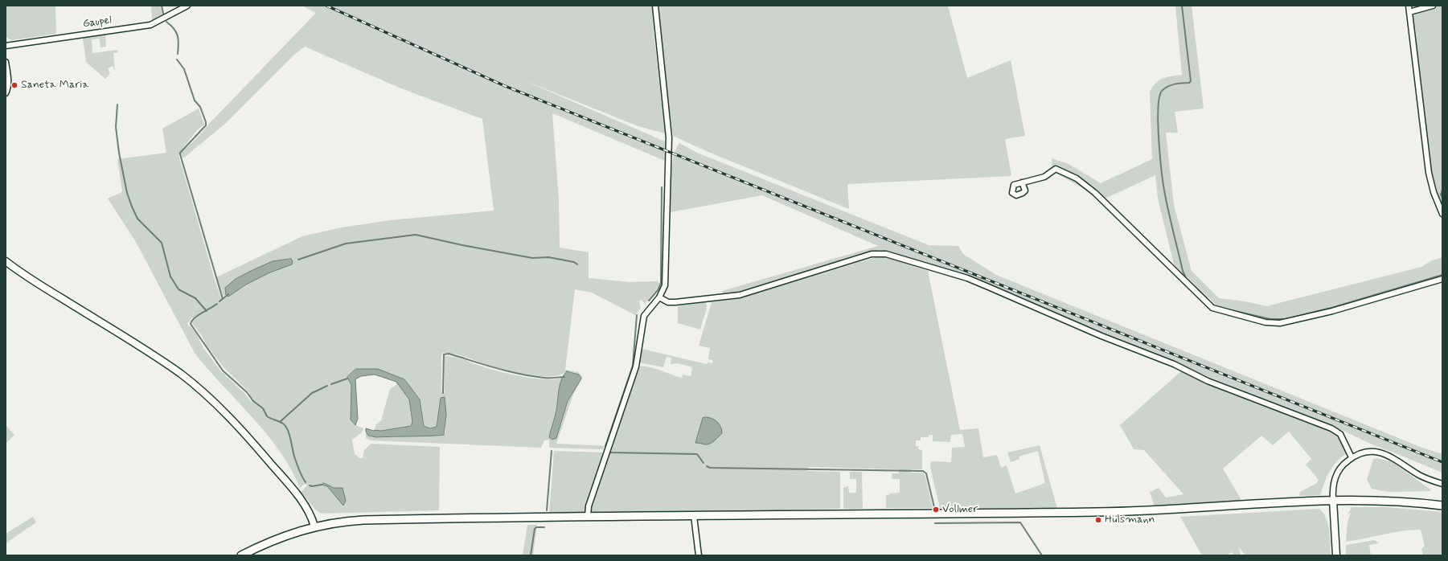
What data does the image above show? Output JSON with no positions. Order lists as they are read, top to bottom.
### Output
{
  "streets": {
    "street": ["Gaupel"]
  },
  "places": ["Saneta Maria", "Vollmer", "Hülsmann"]
}
